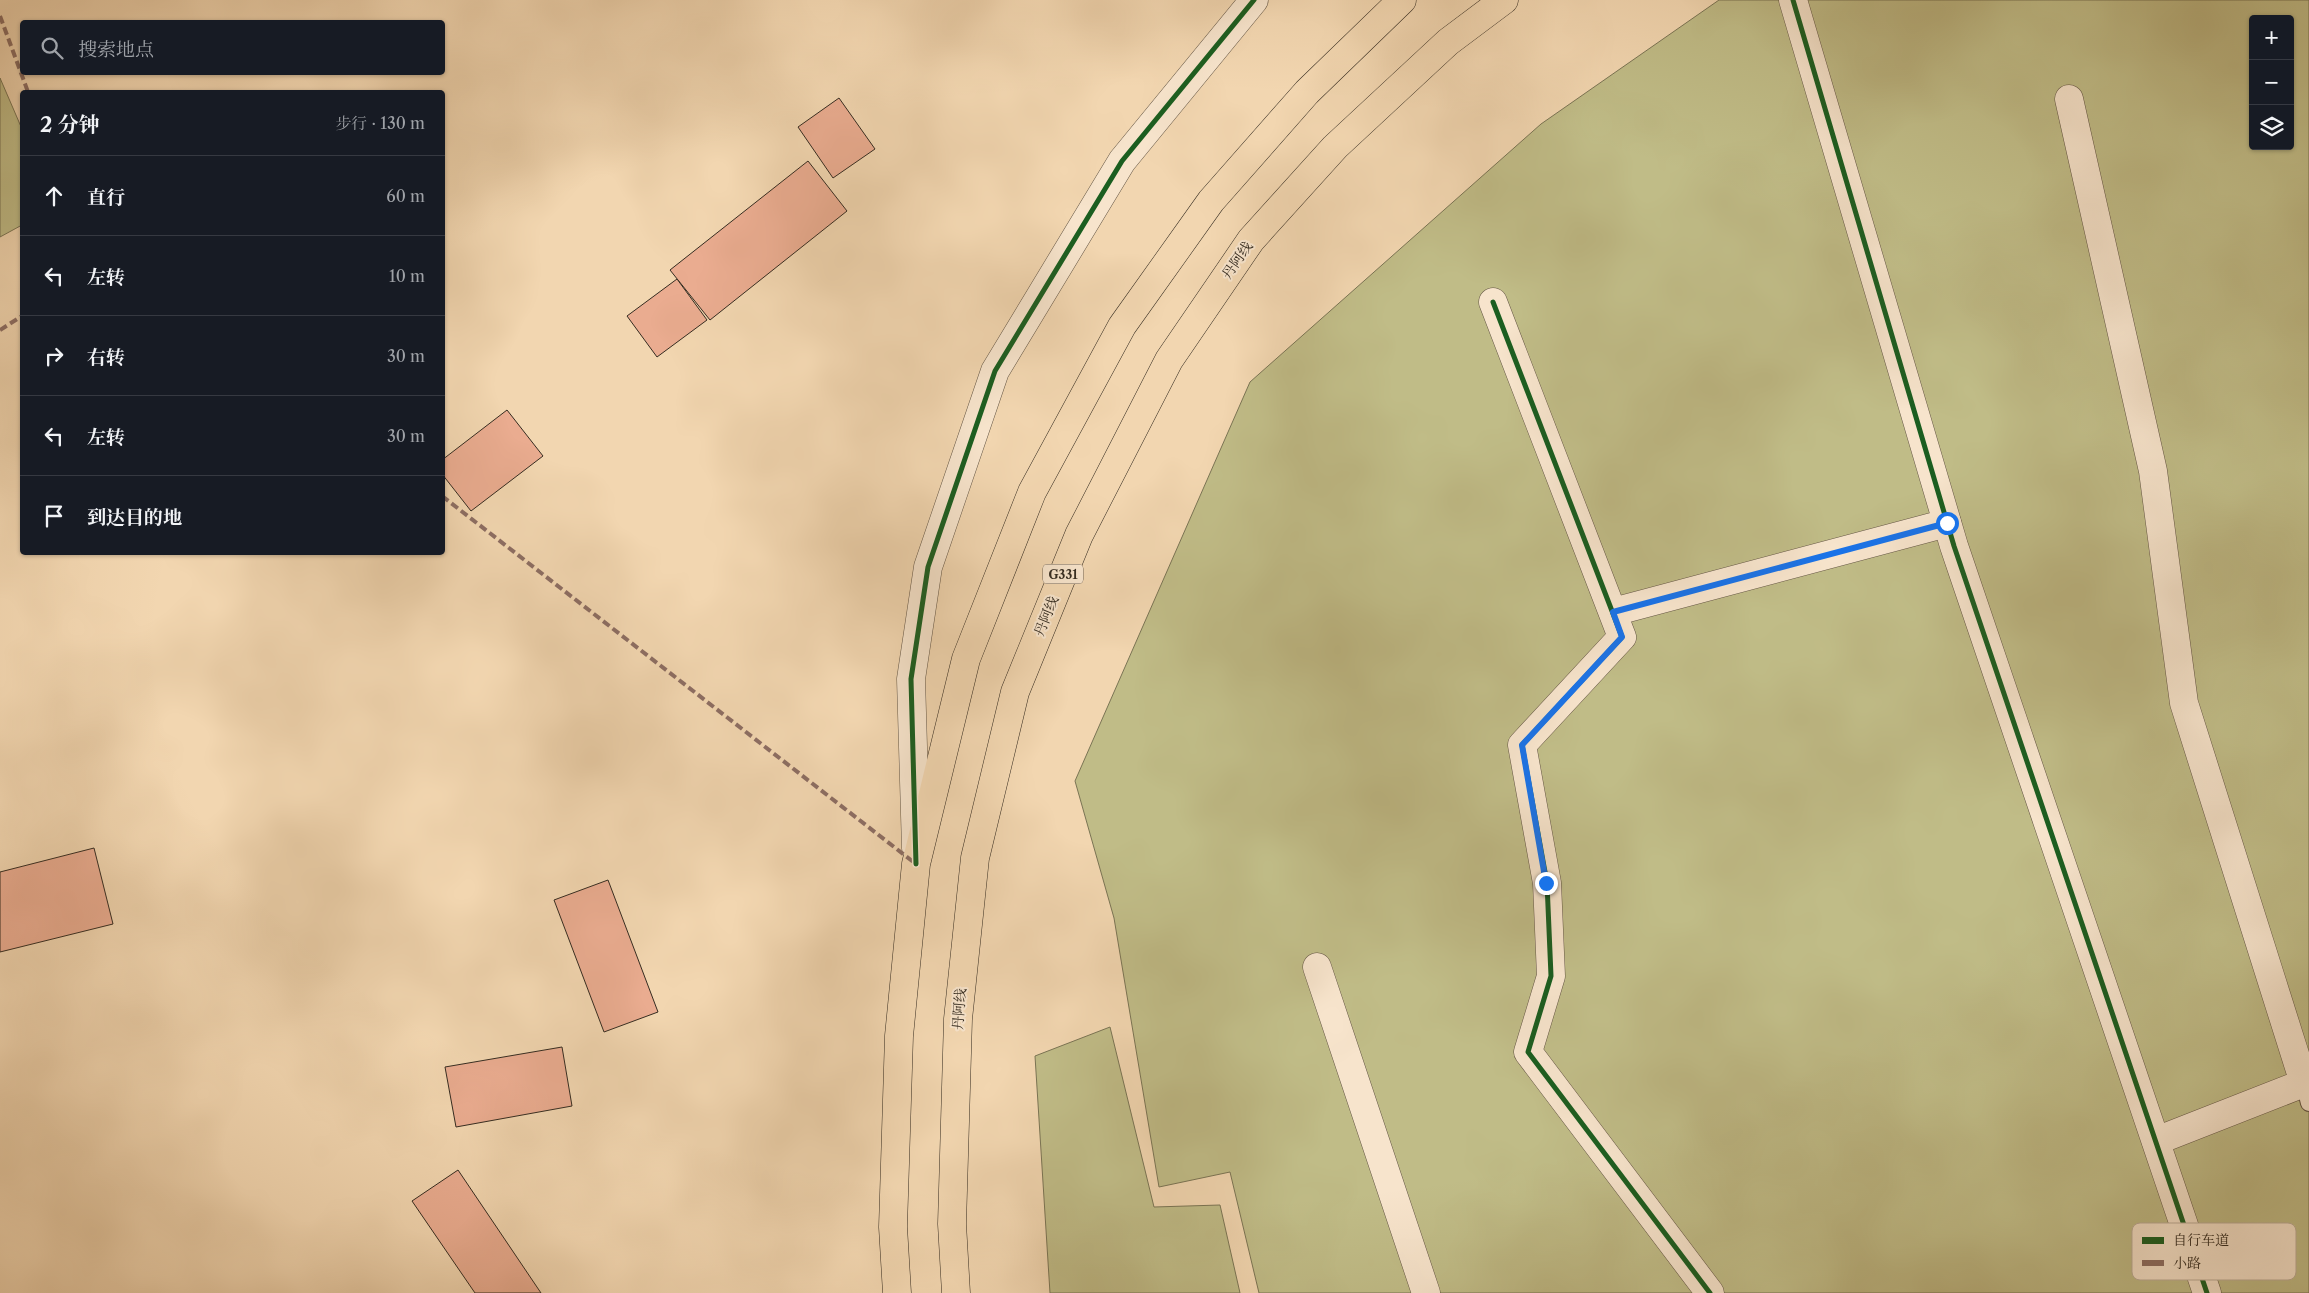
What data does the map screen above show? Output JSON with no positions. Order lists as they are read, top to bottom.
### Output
{
  "streets": {
    "highway": ["丹阿线", "G331"]
  },
  "legend": ["自行车道", "小路"],
  "page": {
    "map_buttons": ["+", "−"],
    "search": "搜索地点",
    "heading": ["2 分钟", "步行 · 130 m"],
    "list": [
      ["直行", "60 m"],
      ["左转", "10 m"],
      ["右转", "30 m"],
      ["左转", "30 m"],
      "到达目的地"
    ]
  }
}
